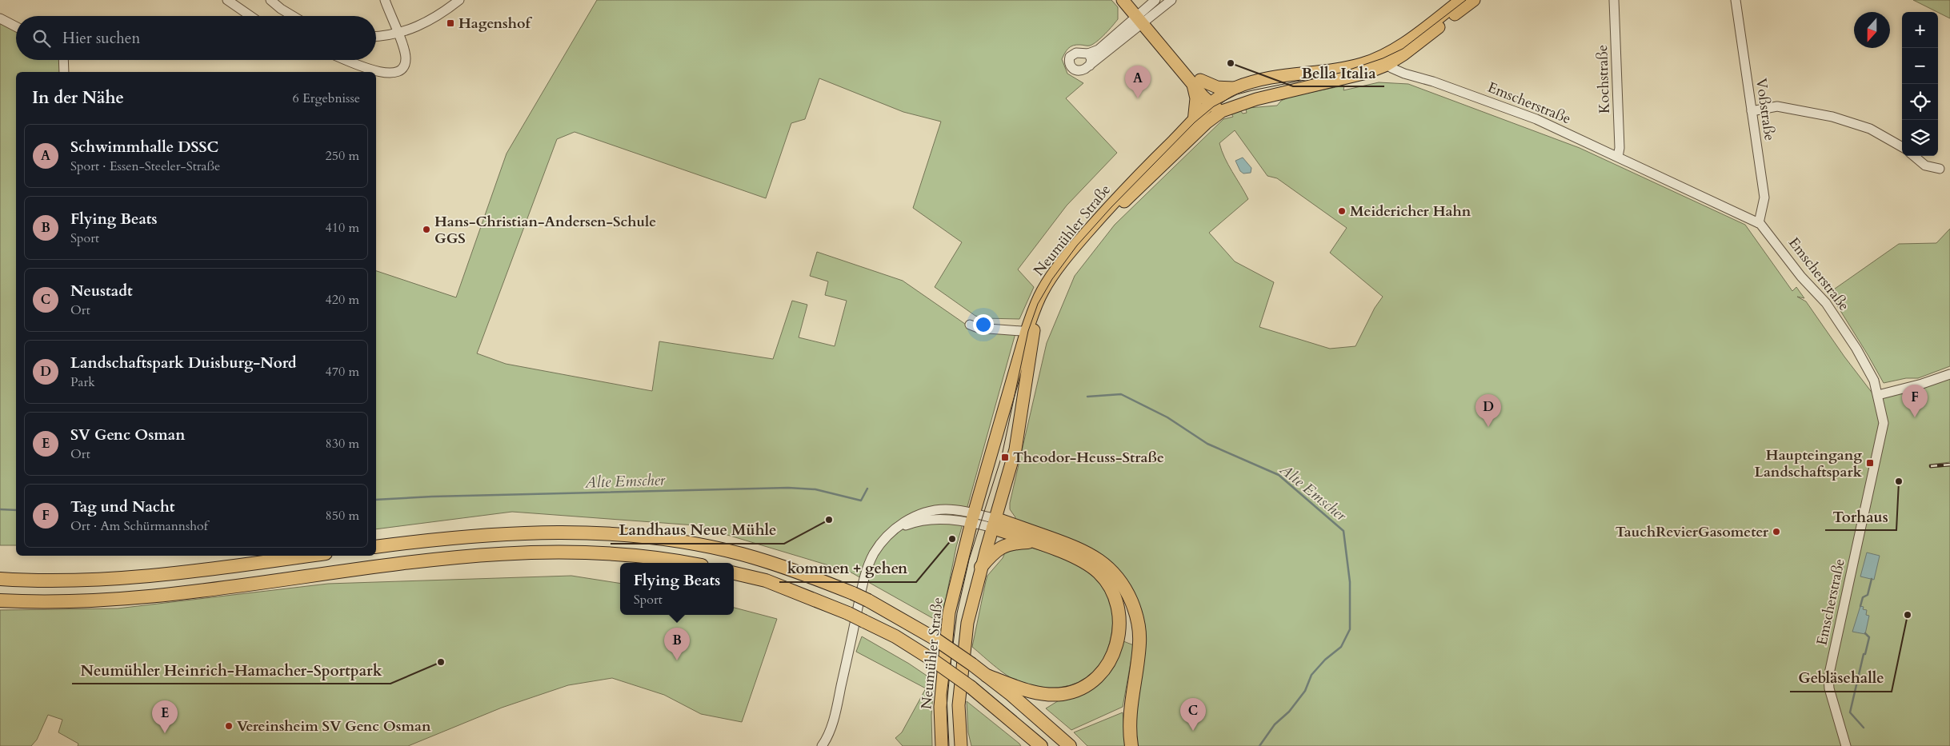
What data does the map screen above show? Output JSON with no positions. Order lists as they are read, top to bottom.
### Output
{
  "streets": {
    "main road": ["Neumühler Straße"],
    "street": ["Kochstraße", "Emscherstraße", "Voßstraße"]
  },
  "crossings": [
    ["Kochstraße", "Emscherstraße"],
    ["Emscherstraße", "Voßstraße"],
    ["Emscherstraße", "Neumühler Straße"]
  ],
  "water": ["Alte Emscher"],
  "places": {
    "transit": ["Hagenshof", "Theodor-Heuss-Straße", "Haupteingang Landschaftspark"],
    "other": [
      "Bella Italia",
      "Meidericher Hahn",
      "Hans-Christian-Andersen-Schule GGS",
      "Torhaus",
      "Landhaus Neue Mühle",
      "TauchRevierGasometer",
      "kommen + gehen",
      "Gebläsehalle",
      "Neumühler Heinrich-Hamacher-Sportpark",
      "Vereinsheim SV Genc Osman"
    ]
  },
  "north": "bottom",
  "page": {
    "map_buttons": ["+", "−"],
    "search": "Hier suchen",
    "pins": [
      "A",
      "F",
      "D",
      "B",
      "C",
      "E"
    ],
    "heading": ["In der Nähe", "6 Ergebnisse"],
    "list": [
      {
        "mark": "A",
        "name": "Schwimmhalle DSSC",
        "note": "Sport · Essen-Steeler-Straße",
        "value": "250 m"
      },
      {
        "mark": "B",
        "name": "Flying Beats",
        "note": "Sport",
        "value": "410 m"
      },
      {
        "mark": "C",
        "name": "Neustadt",
        "note": "Ort",
        "value": "420 m"
      },
      {
        "mark": "D",
        "name": "Landschaftspark Duisburg-Nord",
        "note": "Park",
        "value": "470 m"
      },
      {
        "mark": "E",
        "name": "SV Genc Osman",
        "note": "Ort",
        "value": "830 m"
      },
      {
        "mark": "F",
        "name": "Tag und Nacht",
        "note": "Ort · Am Schürmannshof",
        "value": "850 m"
      }
    ],
    "popup": ["Flying Beats", "Sport"]
  }
}
